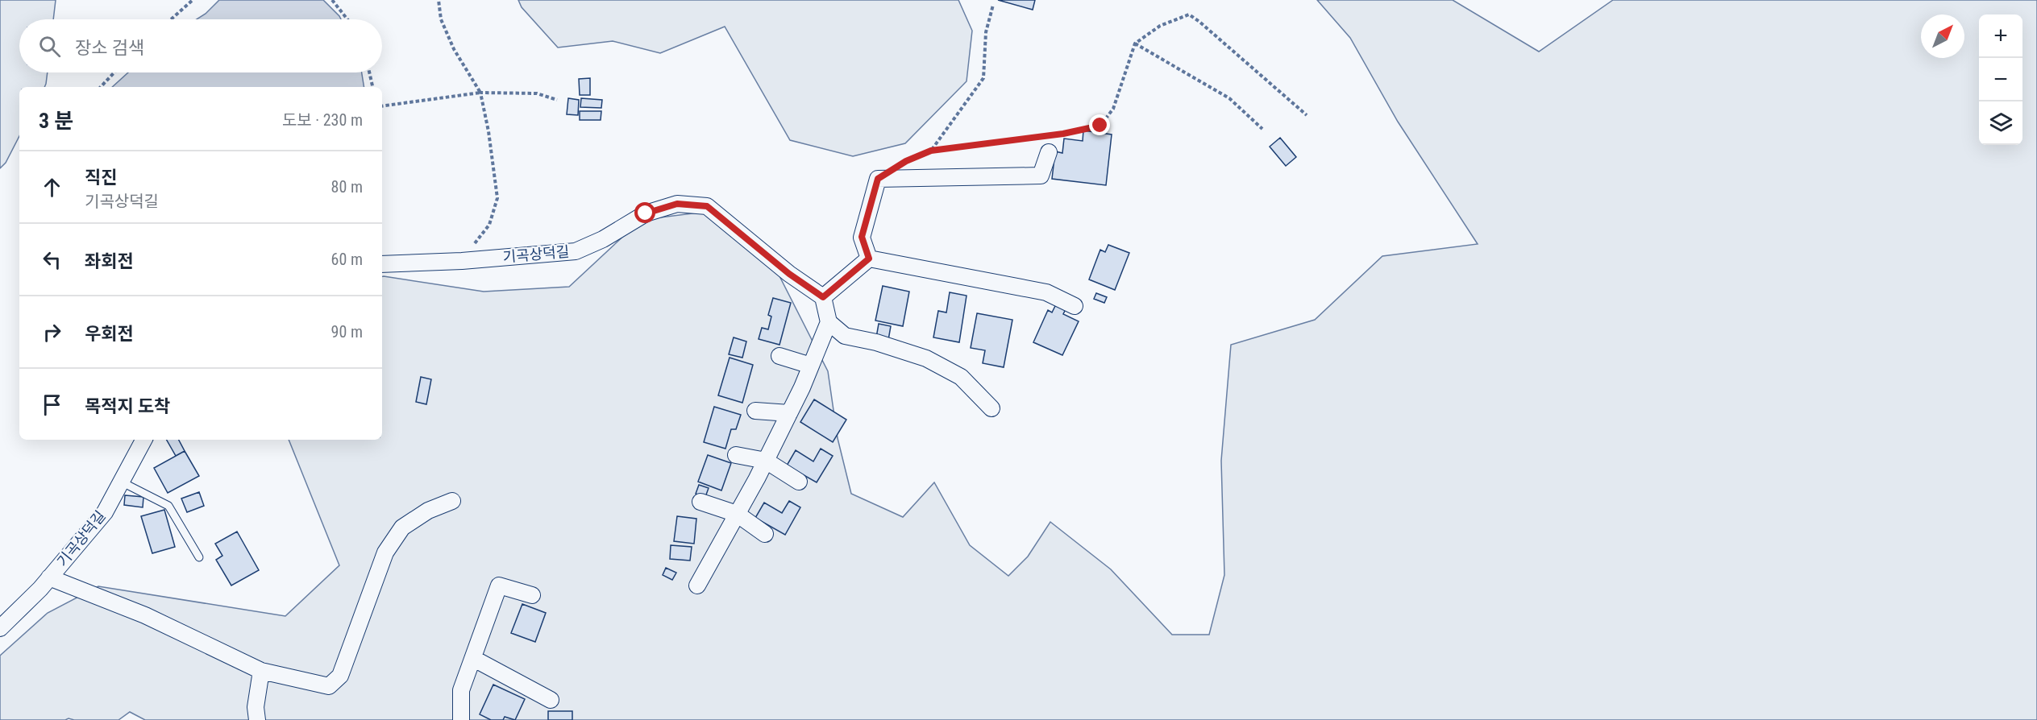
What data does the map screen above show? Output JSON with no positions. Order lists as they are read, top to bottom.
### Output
{
  "streets": {
    "street": ["기곡상덕길"]
  },
  "north": "top right",
  "page": {
    "map_buttons": ["+", "−"],
    "search": "장소 검색",
    "heading": ["3 분", "도보 · 230 m"],
    "list": [
      ["직진", "기곡상덕길", "80 m"],
      ["좌회전", "60 m"],
      ["우회전", "90 m"],
      "목적지 도착"
    ]
  }
}
